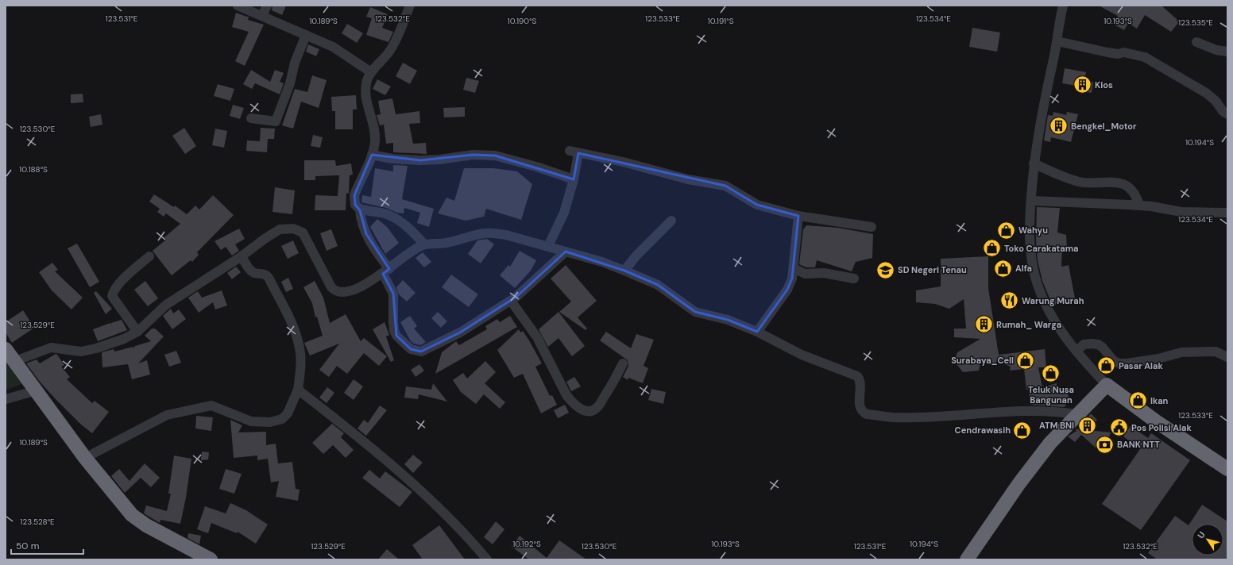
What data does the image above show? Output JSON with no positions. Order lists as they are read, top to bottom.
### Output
{
  "places": {
    "building": [
      "Kios",
      "Bengkel_Motor",
      "Rumah_ Warga",
      "ATM BNI"
    ],
    "shop": [
      "Wahyu",
      "Toko Carakatama",
      "Alfa",
      "Surabaya_Cell",
      "Pasar Alak",
      "Teluk Nusa Bangunan",
      "Ikan",
      "Cendrawasih"
    ],
    "school or university": ["SD Negeri Tenau"],
    "restaurant": ["Warung Murah"],
    "public building": ["Pos Polisi Alak"],
    "bank": ["BANK NTT"]
  },
  "scale_bar": "50 m",
  "north": "top left",
  "coordinates": [
    "123.532°E",
    "123.531°E",
    "123.533°E",
    "123.534°E",
    "10.189°S",
    "10.190°S",
    "10.191°S",
    "10.193°S",
    "123.535°E",
    "123.530°E",
    "10.194°S",
    "10.188°S",
    "123.529°E",
    "123.528°E",
    "10.192°S"
  ]
}
